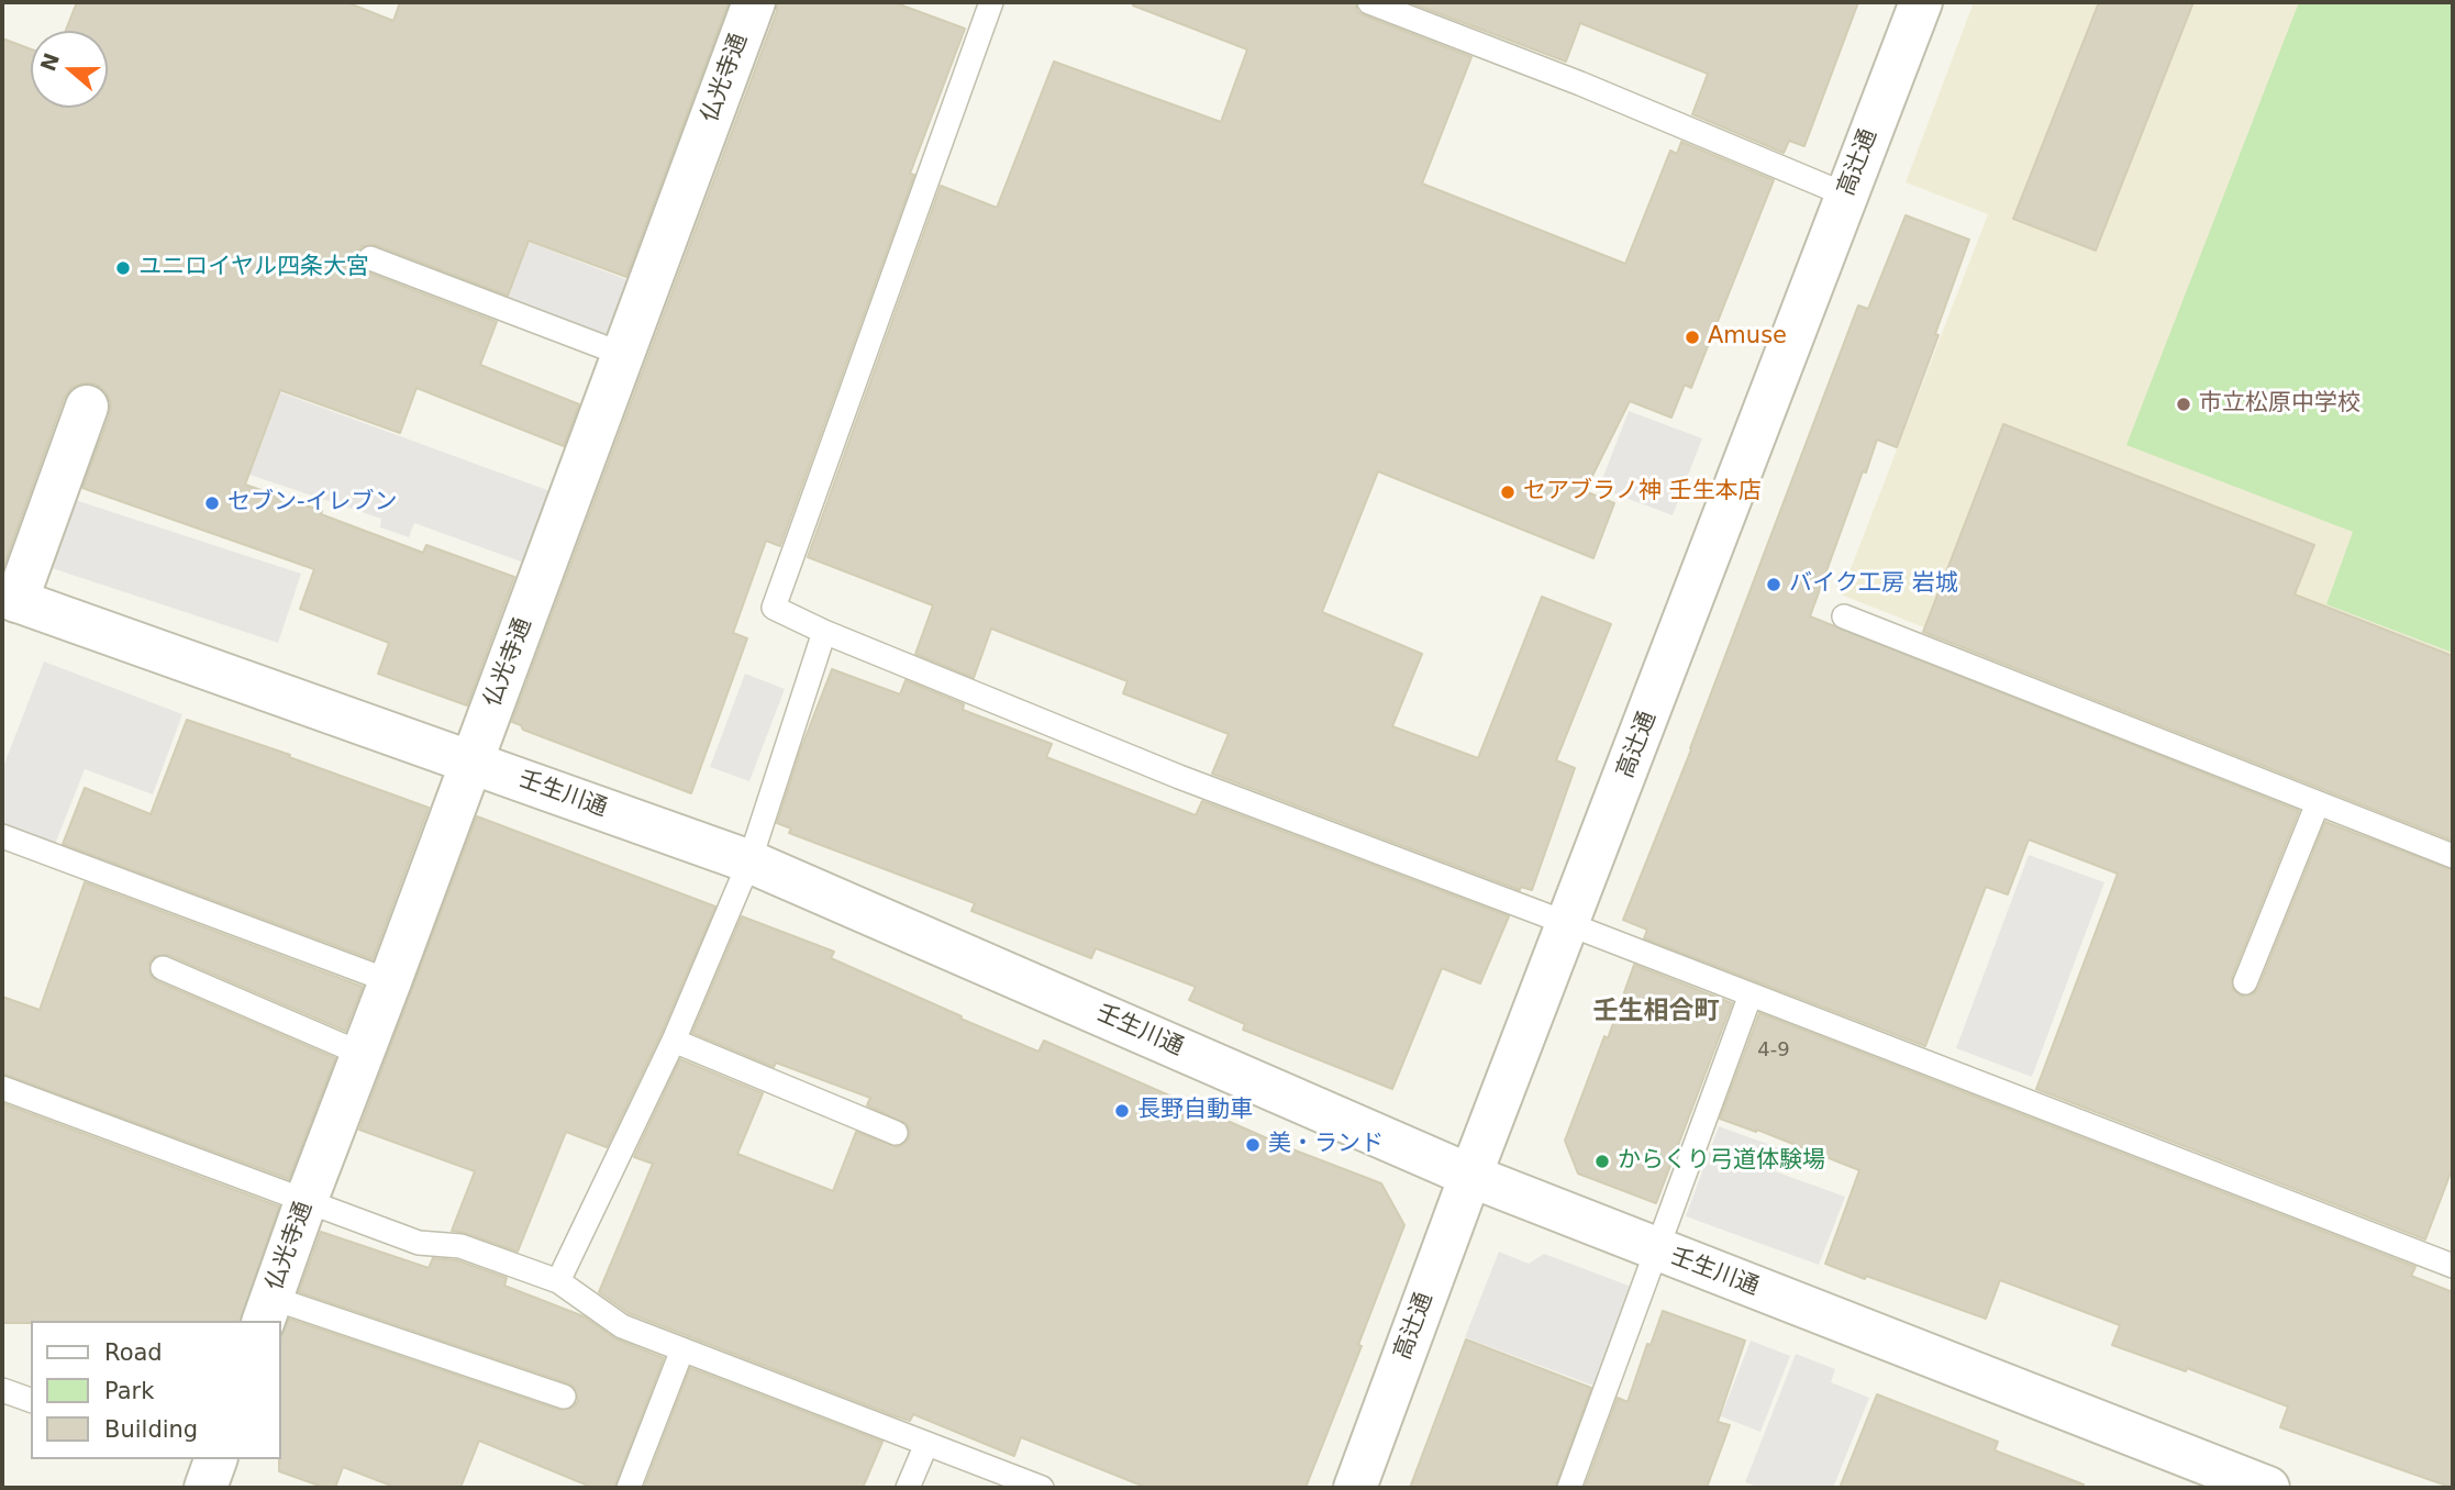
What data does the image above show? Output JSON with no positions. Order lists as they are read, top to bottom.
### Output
{
  "streets": {
    "street": ["仏光寺通", "高辻通", "壬生川通"]
  },
  "crossings": [
    ["仏光寺通", "壬生川通"],
    ["高辻通", "壬生川通"]
  ],
  "districts": ["壬生相合町"],
  "places": [
    "ユニロイヤル四条大宮",
    "Amuse",
    "市立松原中学校",
    "セアブラノ神 壬生本店",
    "セブン-イレブン",
    "バイク工房 岩城",
    "長野自動車",
    "美・ランド",
    "からくり弓道体験場"
  ],
  "house_numbers": ["4-9"],
  "legend": ["Road", "Park", "Building"],
  "north": "left"
}
